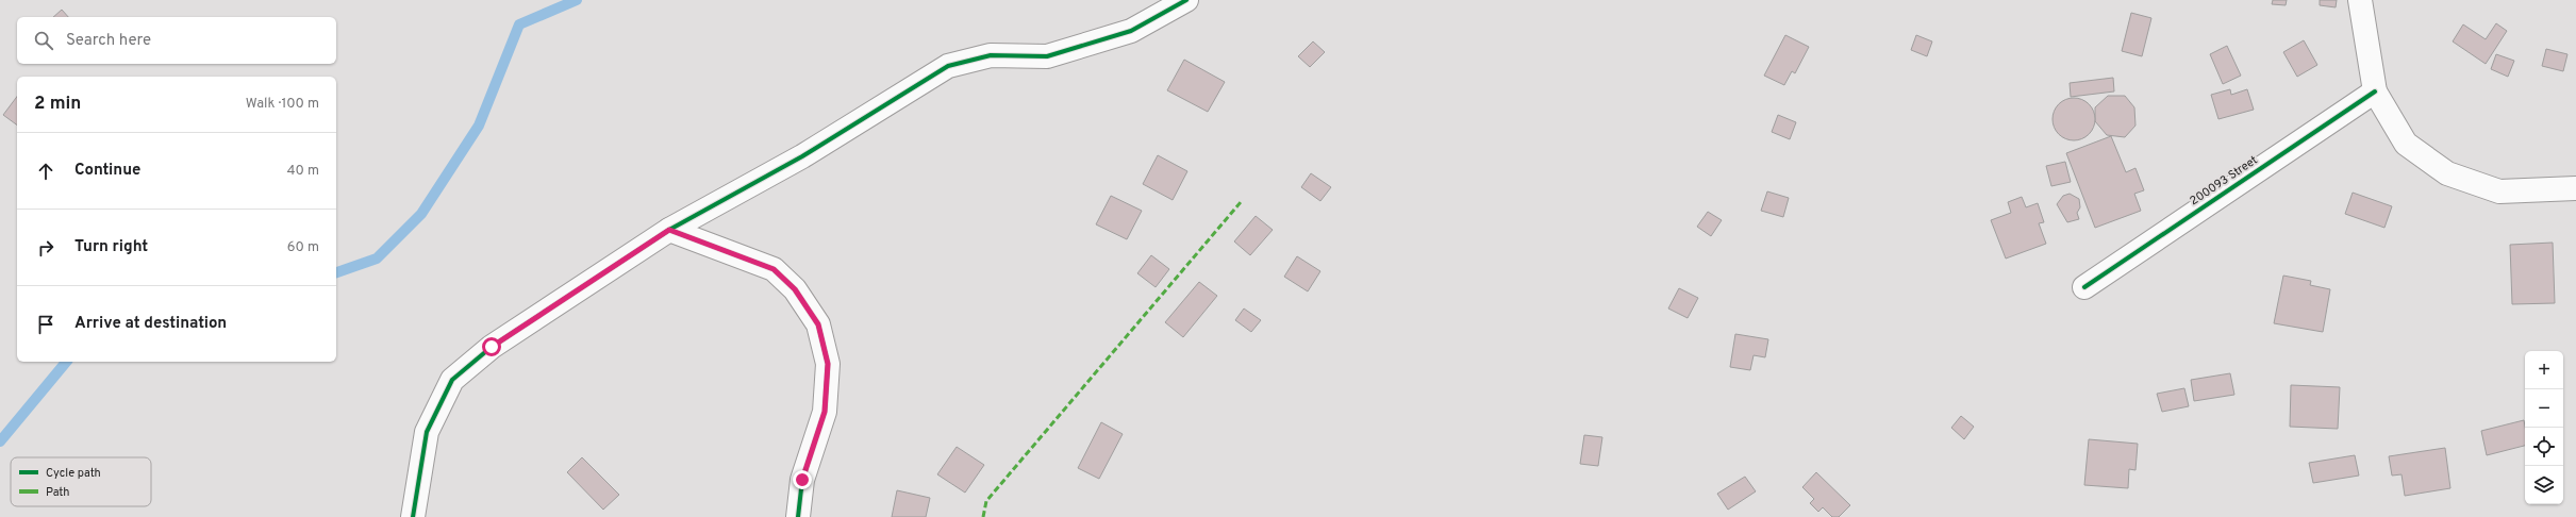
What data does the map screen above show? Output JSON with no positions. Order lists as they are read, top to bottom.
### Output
{
  "streets": {
    "street": ["200093 Street"]
  },
  "legend": ["Cycle path", "Path"],
  "page": {
    "search": "Search here",
    "heading": ["2 min", "Walk · 100 m"],
    "list": [
      ["Continue", "40 m"],
      ["Turn right", "60 m"],
      "Arrive at destination"
    ],
    "map_buttons": ["+", "−"]
  }
}
